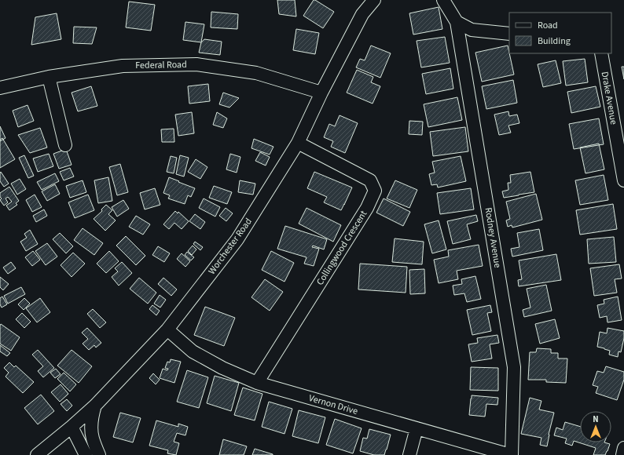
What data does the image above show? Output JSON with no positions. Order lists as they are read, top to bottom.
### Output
{
  "streets": {
    "street": [
      "Federal Road",
      "Drake Avenue",
      "Rodney Avenue",
      "Worchester Road",
      "Collingwood Crescent",
      "Vernon Drive"
    ]
  },
  "crossings": [
    ["Federal Road", "Worchester Road"],
    ["Rodney Avenue", "Vernon Drive"],
    ["Worchester Road", "Collingwood Crescent"],
    ["Worchester Road", "Vernon Drive"],
    ["Collingwood Crescent", "Vernon Drive"]
  ],
  "legend": ["Road", "Building"],
  "north": "top"
}
